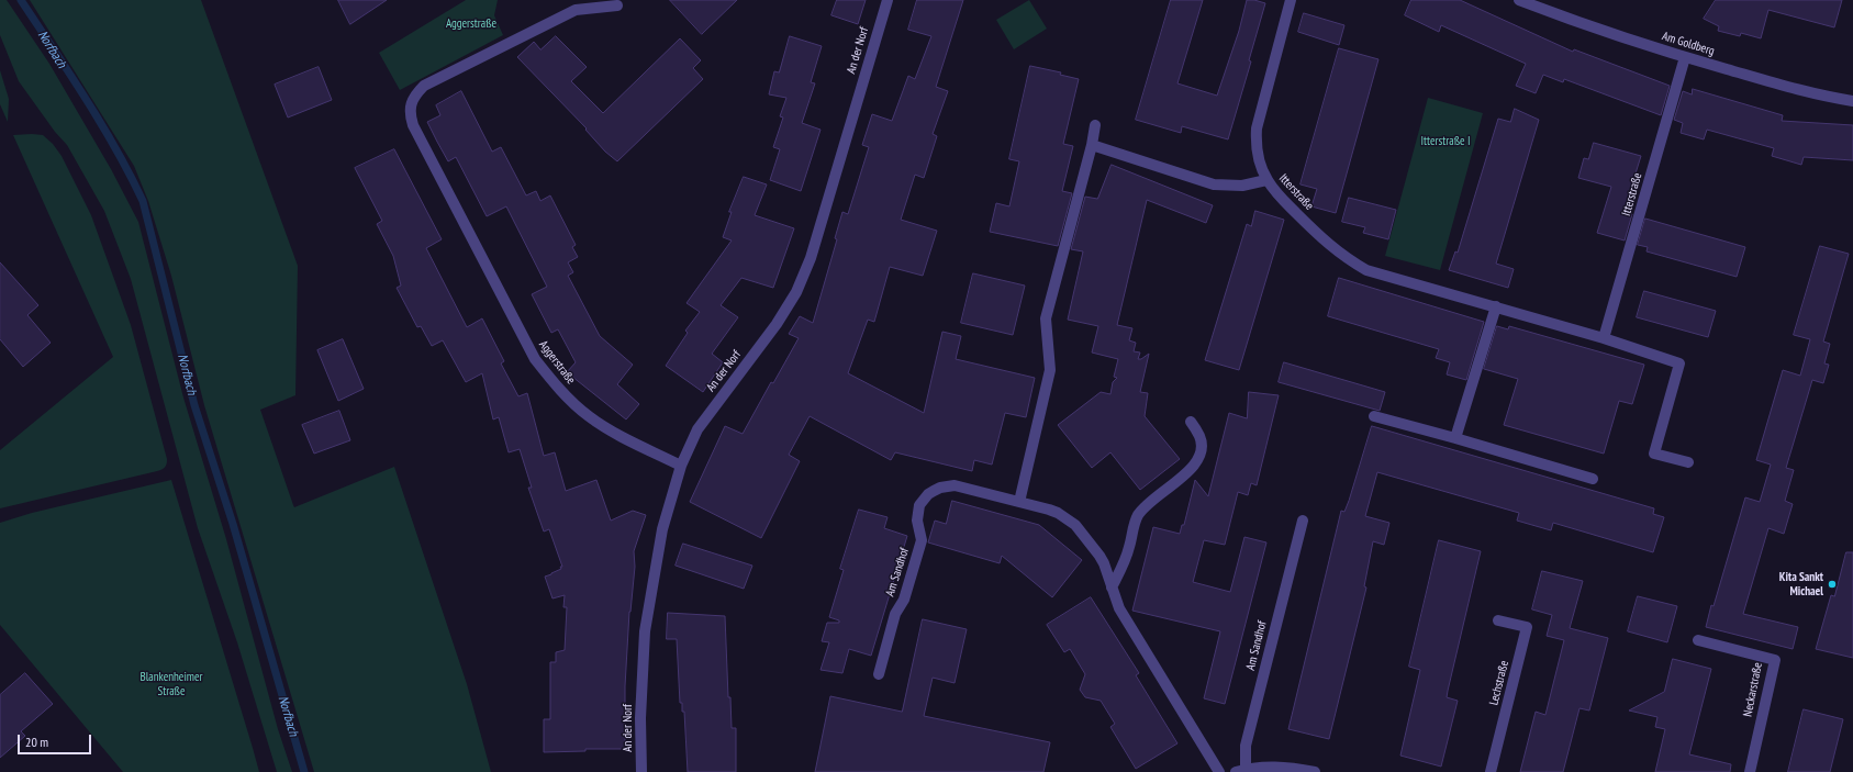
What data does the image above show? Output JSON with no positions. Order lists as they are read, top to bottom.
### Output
{
  "streets": {
    "street": [
      "Am Goldberg",
      "An der Norf",
      "Itterstraße",
      "Aggerstraße",
      "Am Sandhof",
      "Lechstraße",
      "Neckarstraße"
    ]
  },
  "crossings": [
    ["Am Goldberg", "Itterstraße"],
    ["An der Norf", "Aggerstraße"]
  ],
  "water": ["Norfbach"],
  "parks": ["Aggerstraße", "Itterstraße I", "Blankenheimer Straße"],
  "places": ["Kita Sankt Michael"],
  "scale_bar": "20 m"
}
